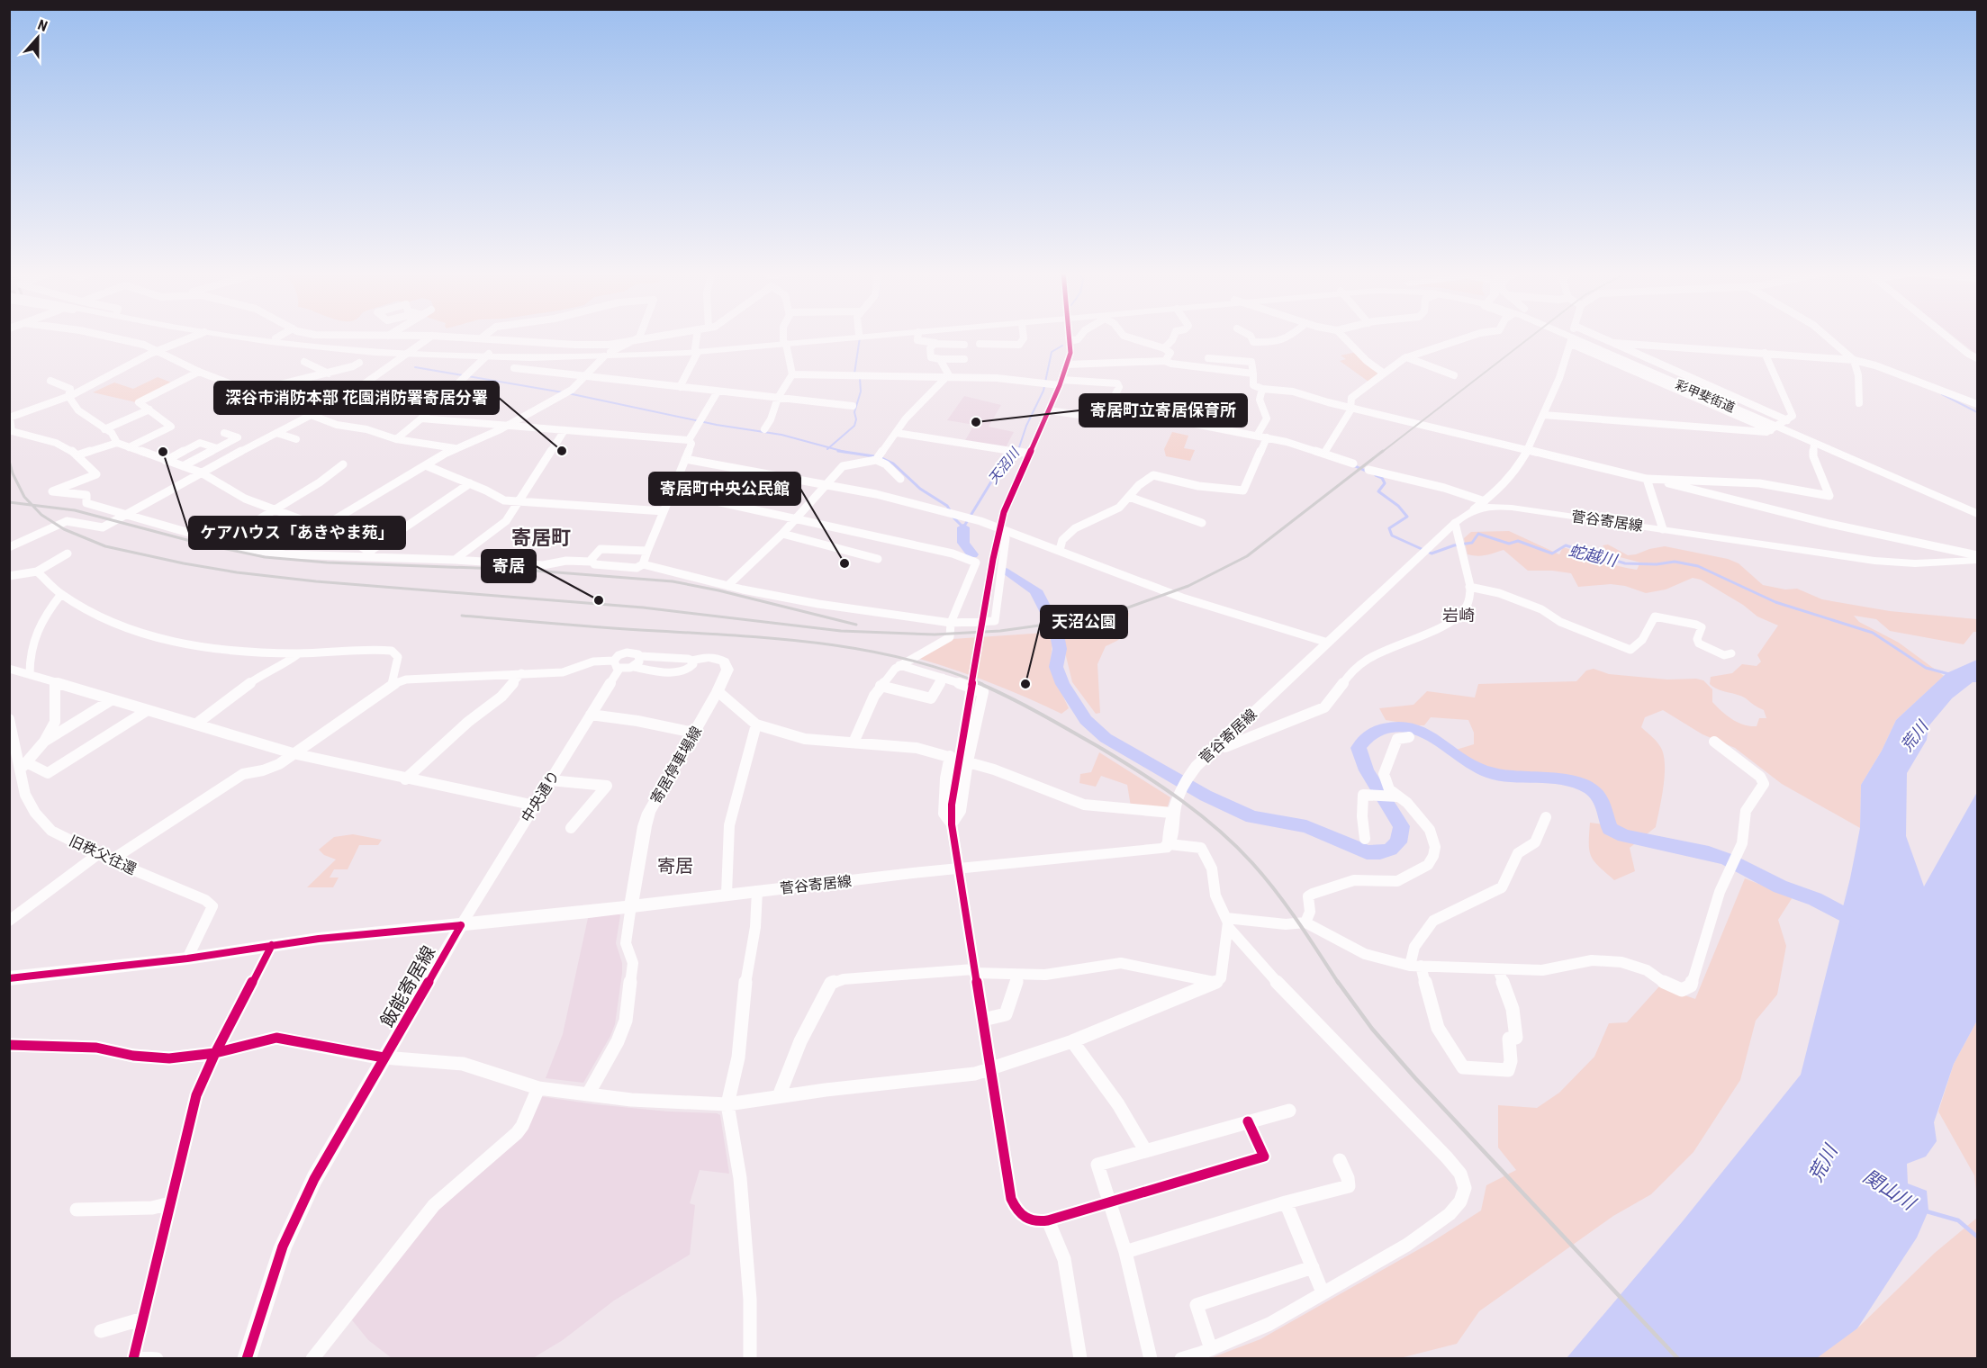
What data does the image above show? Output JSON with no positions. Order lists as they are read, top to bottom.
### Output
{
  "streets": {
    "highway": ["彩甲斐街道"],
    "main road": ["菅谷寄居線", "寄居停車場線", "飯能寄居線"],
    "street": ["中央通り", "旧秩父往還"]
  },
  "crossings": [
    ["菅谷寄居線", "寄居停車場線"],
    ["菅谷寄居線", "中央通り"],
    ["菅谷寄居線", "飯能寄居線"],
    ["中央通り", "飯能寄居線"],
    ["旧秩父往還", "飯能寄居線"]
  ],
  "districts": ["寄居町", "岩崎", "寄居"],
  "water": [
    "天沼川",
    "蛇越川",
    "荒川",
    "関山川"
  ],
  "places": [
    "寄居町立寄居保育所",
    "深谷市消防本部 花園消防署寄居分署",
    "ケアハウス「あきやま苑」",
    "寄居町中央公民館",
    "寄居",
    "天沼公園"
  ],
  "north": "top"
}
